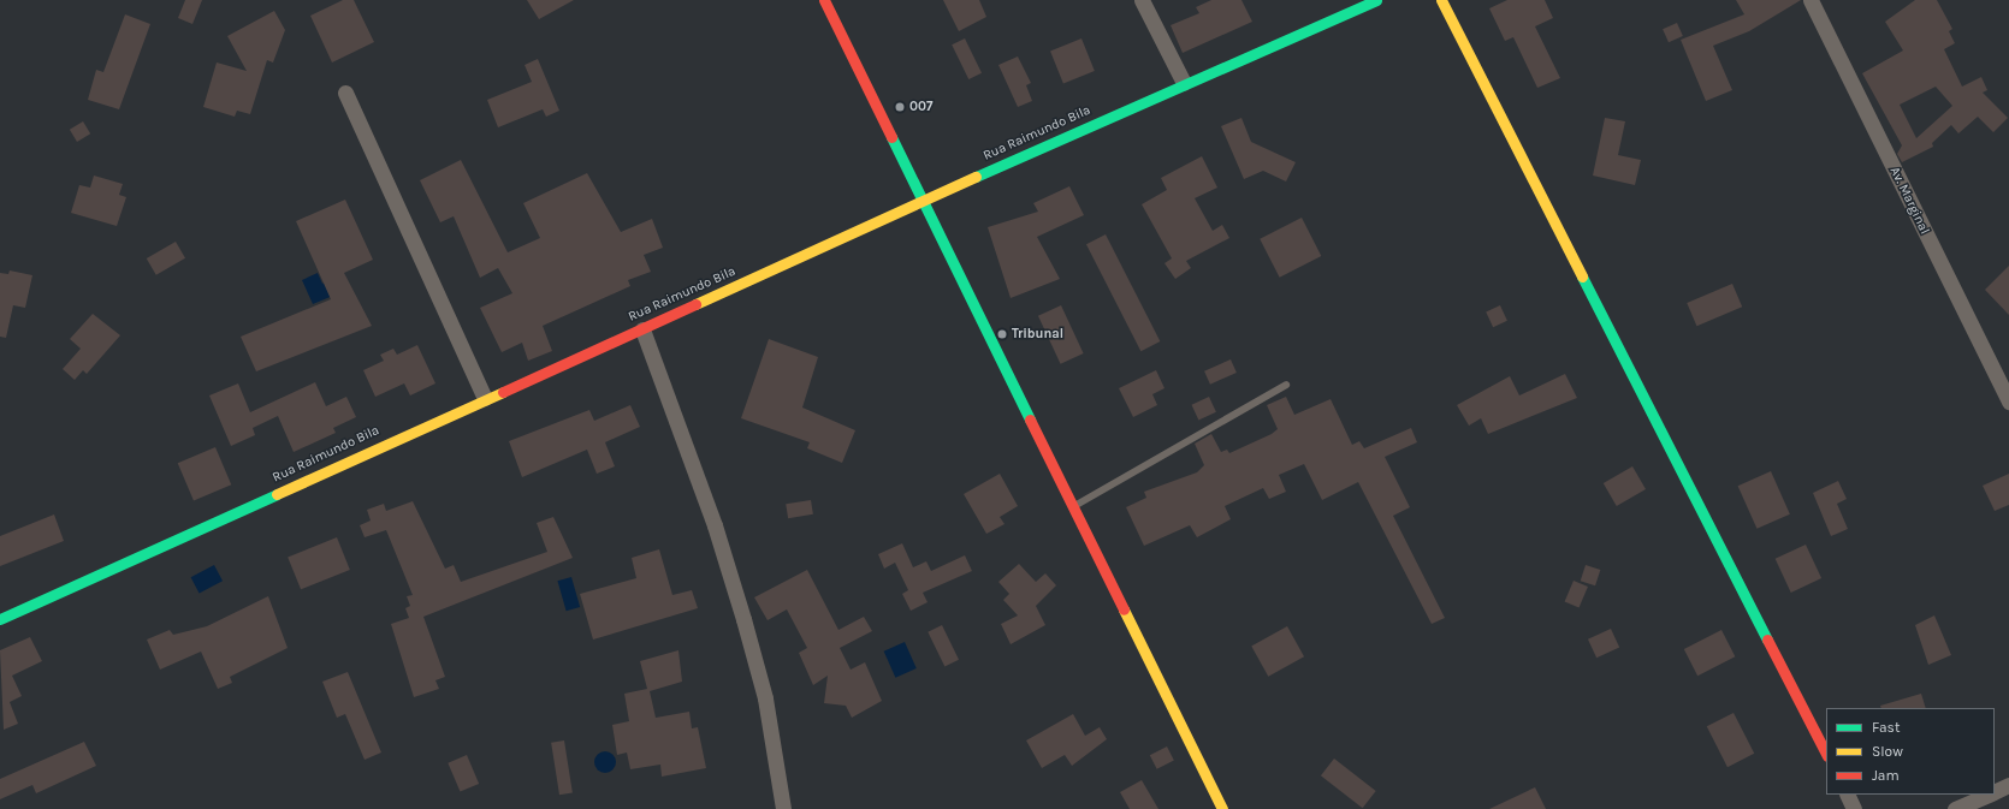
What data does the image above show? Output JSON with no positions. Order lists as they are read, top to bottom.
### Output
{
  "streets": {
    "street": ["Rua Raimundo Bila", "Av. Marginal"]
  },
  "places": ["007", "Tribunal"],
  "legend": ["Fast", "Slow", "Jam"]
}
